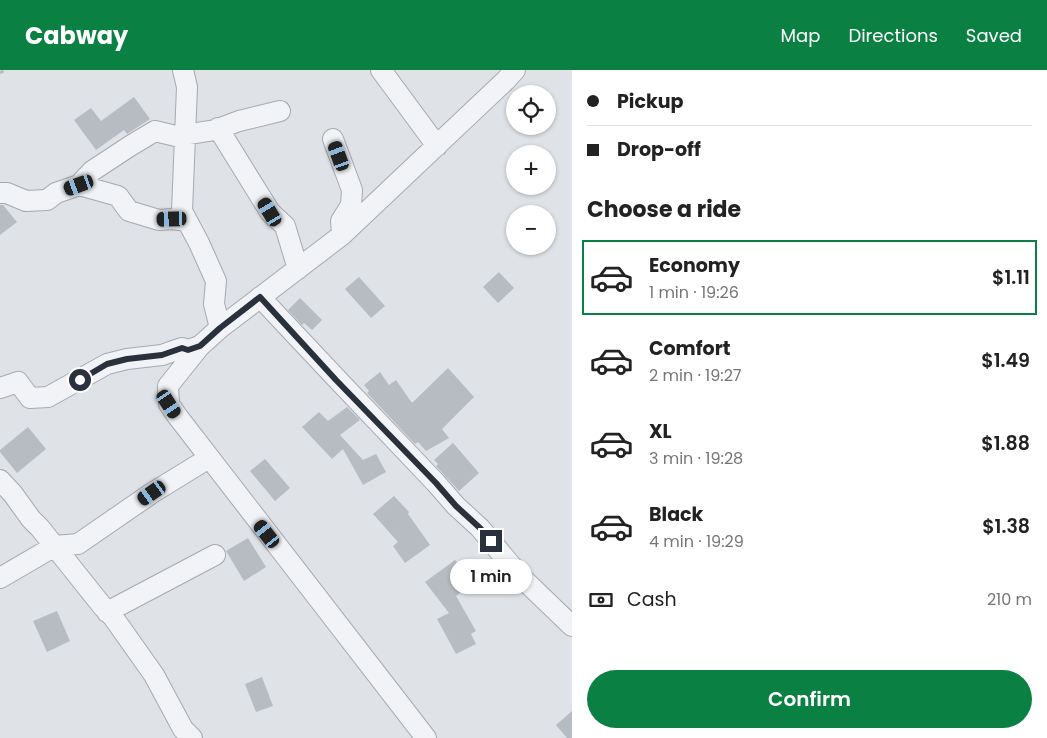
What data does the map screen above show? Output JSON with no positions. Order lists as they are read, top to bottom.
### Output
{
  "page": {
    "header": "Cabway",
    "nav": ["Map", "Directions", "Saved"],
    "banner": ["Pickup", "Drop-off"],
    "map_buttons": ["+", "−"],
    "heading": "Choose a ride",
    "list": [
      {
        "name": "Economy",
        "note": "1 min · 19:26",
        "value": "$1.11"
      },
      {
        "name": "Comfort",
        "note": "2 min · 19:27",
        "value": "$1.49"
      },
      {
        "name": "XL",
        "note": "3 min · 19:28",
        "value": "$1.88"
      },
      {
        "name": "Black",
        "note": "4 min · 19:29",
        "value": "$1.38"
      }
    ],
    "bubble": "1 min",
    "pay": ["Cash", "210 m"],
    "buttons": "Confirm"
  }
}
